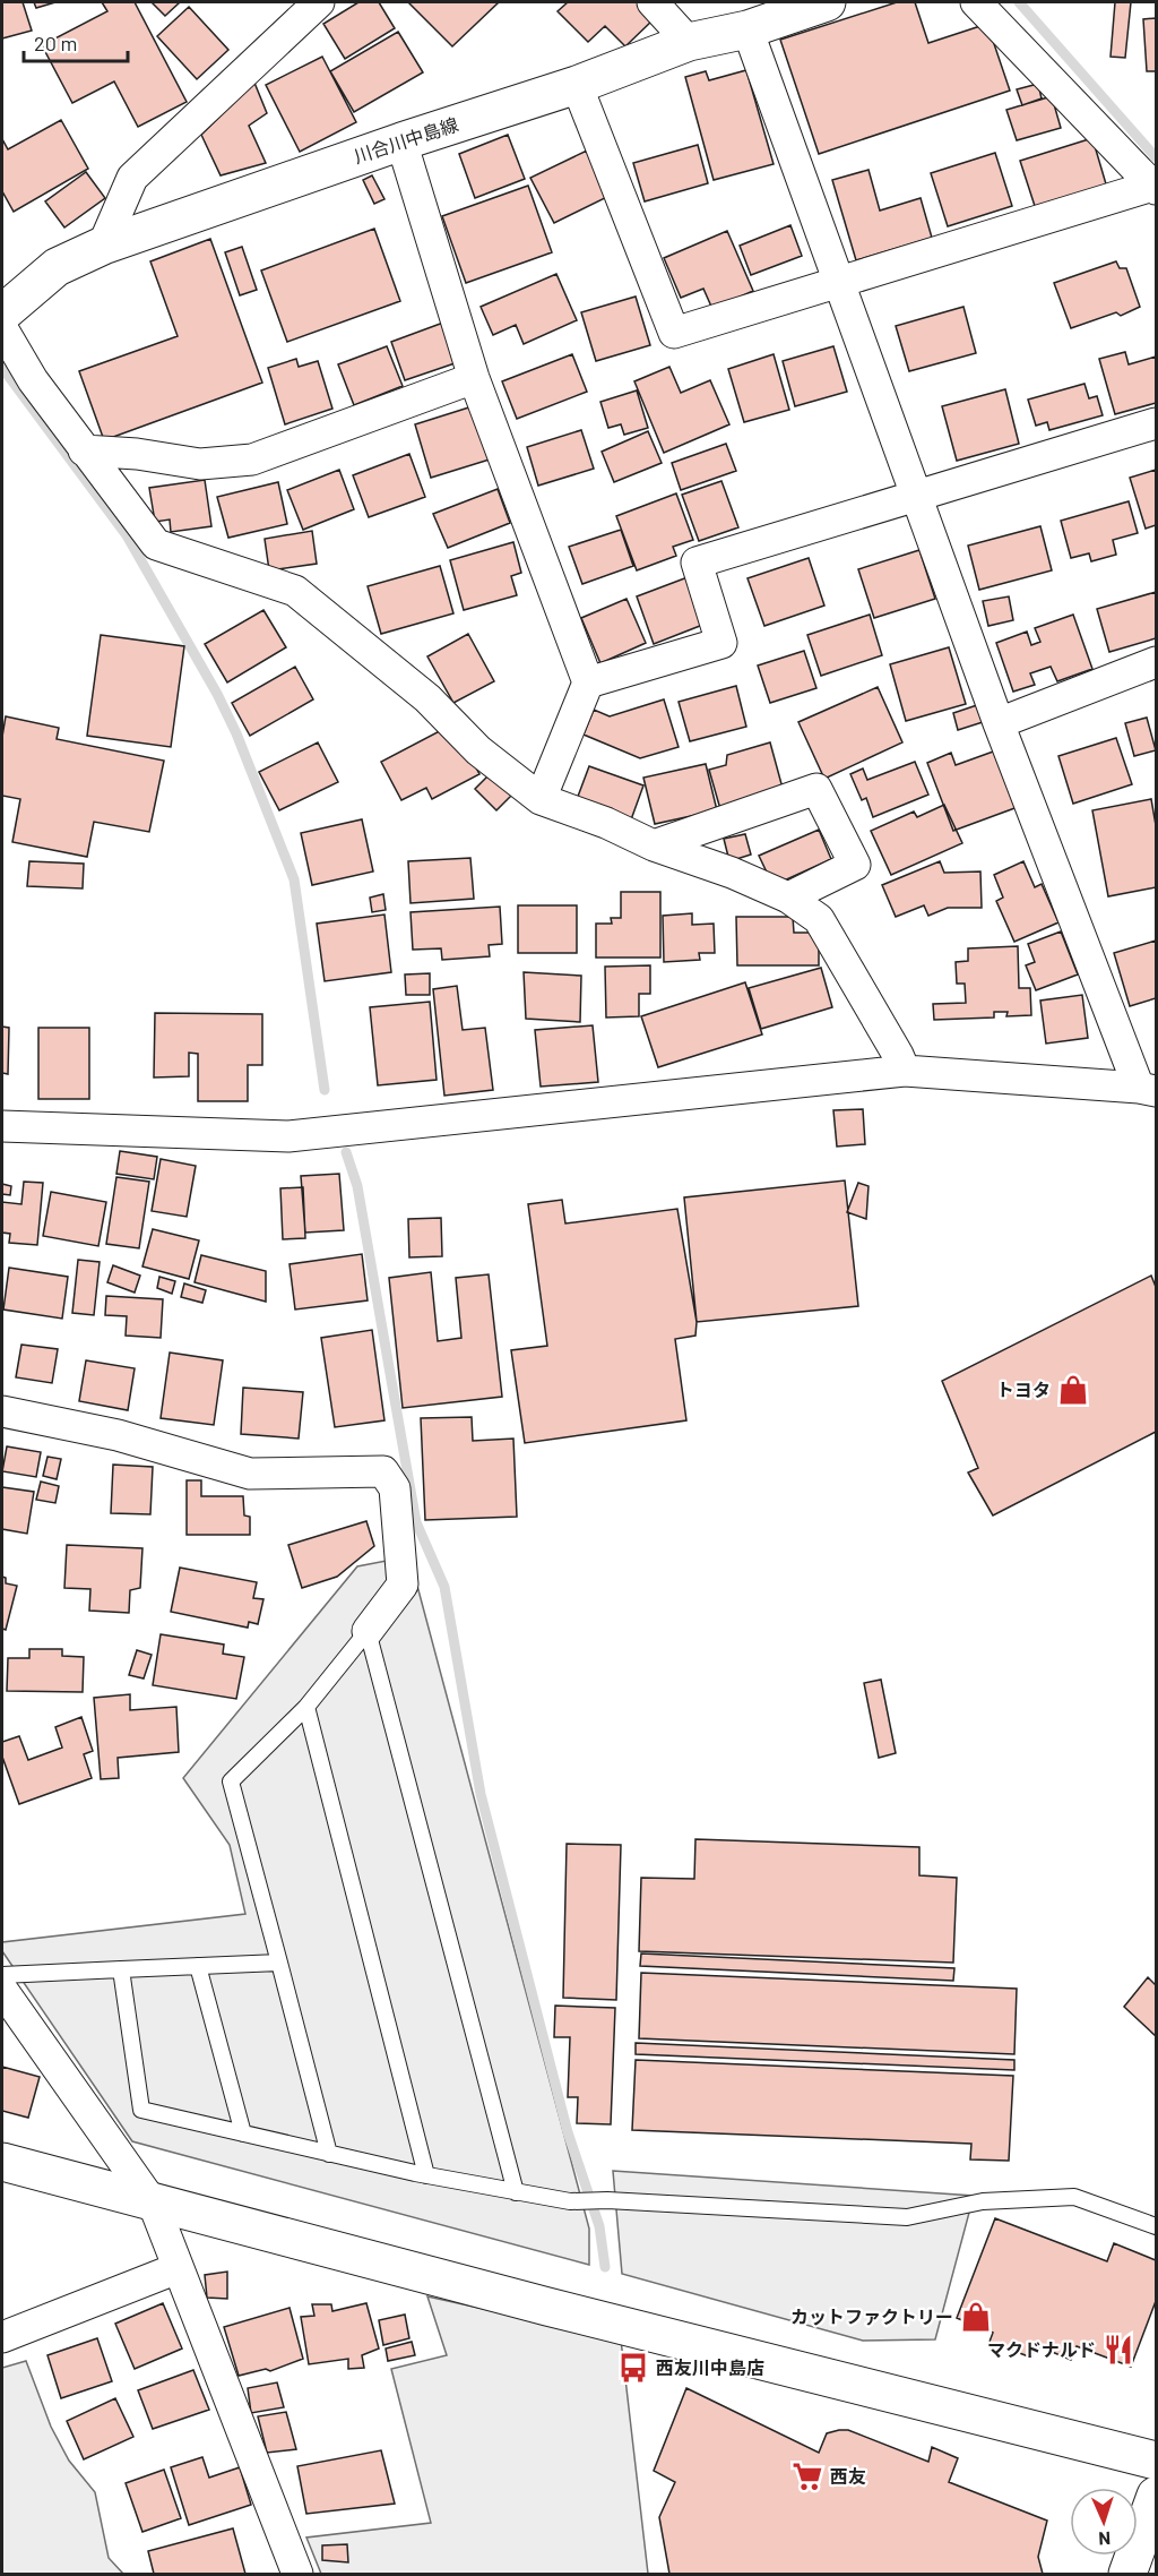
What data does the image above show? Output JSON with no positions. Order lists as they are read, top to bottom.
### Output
{
  "streets": {
    "street": ["川合川中島線"]
  },
  "places": {
    "shop": ["トヨタ", "カットファクトリー"],
    "restaurant": ["マクドナルド"],
    "bus stop": ["西友川中島店"],
    "supermarket": ["西友"]
  },
  "scale_bar": "20 m",
  "north": "bottom"
}
